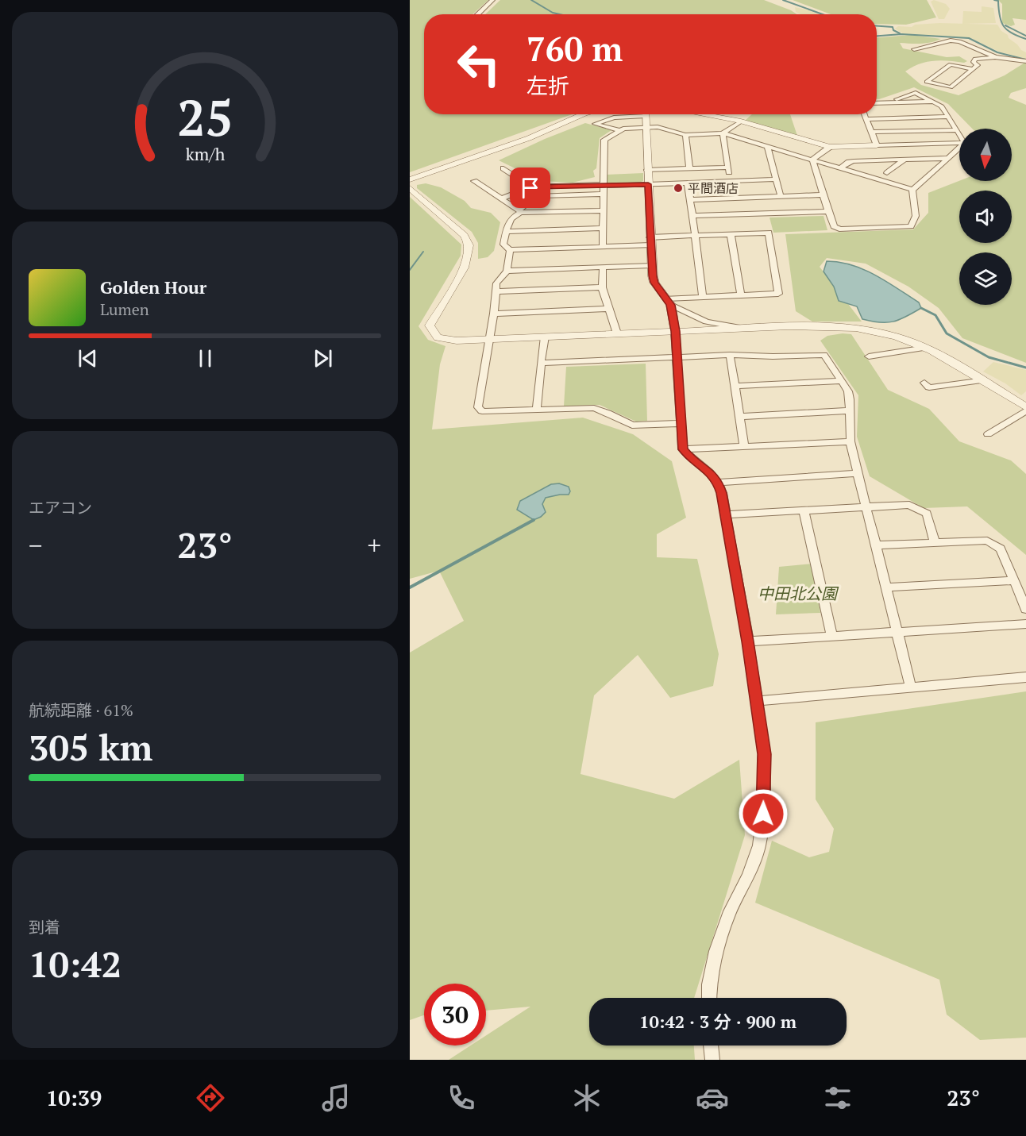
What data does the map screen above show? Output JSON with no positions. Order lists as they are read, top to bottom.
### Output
{
  "parks": ["中田北公園"],
  "places": ["平間酒店"],
  "north": "bottom",
  "page": {
    "turn": ["760 m", "左折"],
    "song": ["Golden Hour", "Lumen"],
    "tile": [
      "エアコン",
      ["航続距離 · 61%", "305 km"],
      ["到着", "10:42"]
    ],
    "heat": ["−", "23°", "+"],
    "limit": "30",
    "trip": "10:42 · 3 分 · 900 m",
    "tabs": ["10:39", "23°"],
    "gauge": ["25", "km/h"]
  }
}
